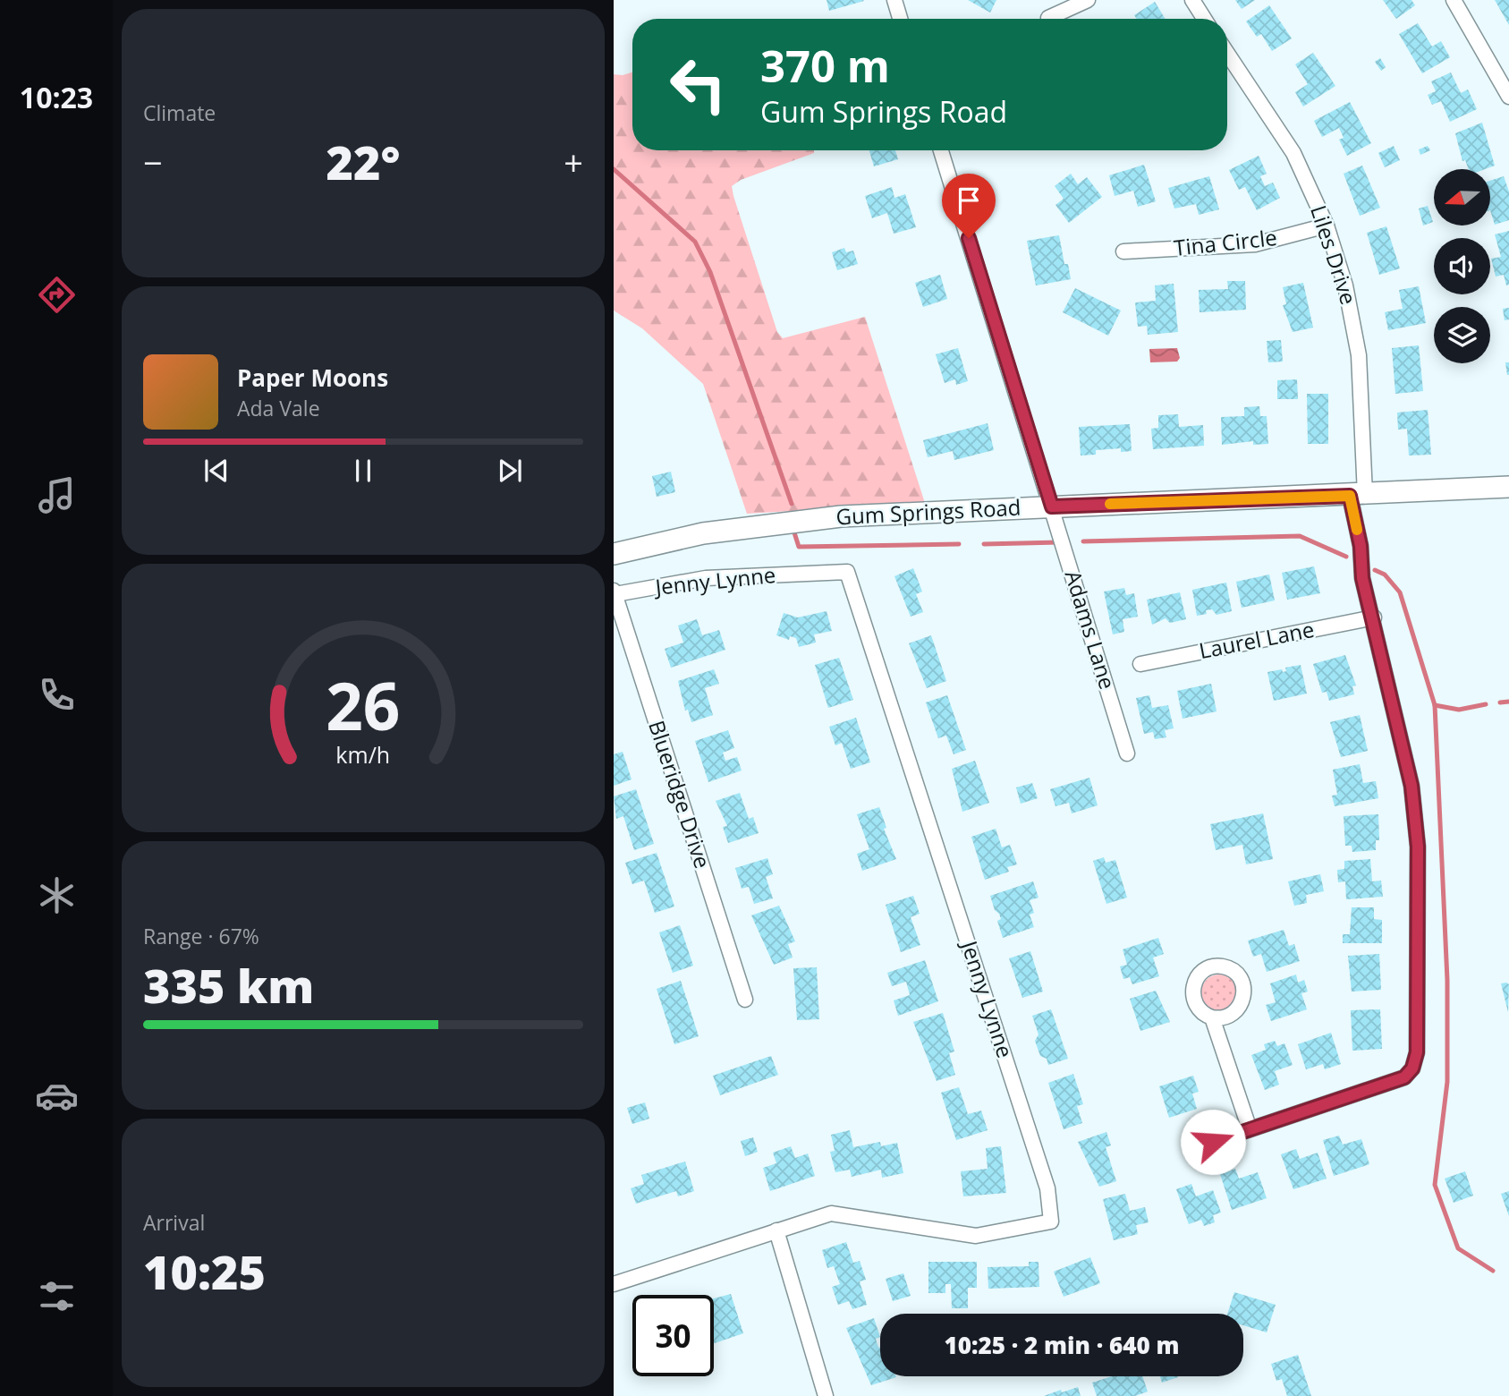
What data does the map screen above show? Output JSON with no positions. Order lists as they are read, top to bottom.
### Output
{
  "streets": {
    "main road": ["Gum Springs Road"],
    "street": [
      "Tina Circle",
      "Liles Drive",
      "Jenny Lynne",
      "Adams Lane",
      "Laurel Lane",
      "Blueridge Drive"
    ]
  },
  "crossings": [
    ["Tina Circle", "Liles Drive"],
    ["Liles Drive", "Gum Springs Road"],
    ["Liles Drive", "Laurel Lane"],
    ["Gum Springs Road", "Adams Lane"],
    ["Jenny Lynne", "Blueridge Drive"]
  ],
  "north": "left",
  "page": {
    "tabs": "10:23",
    "tile": [
      "Climate",
      ["Range · 67%", "335 km"],
      ["Arrival", "10:25"]
    ],
    "turn": ["370 m", "Gum Springs Road"],
    "heat": ["−", "22°", "+"],
    "song": ["Paper Moons", "Ada Vale"],
    "limit": "30",
    "trip": "10:25 · 2 min · 640 m",
    "gauge": ["26", "km/h"]
  }
}
